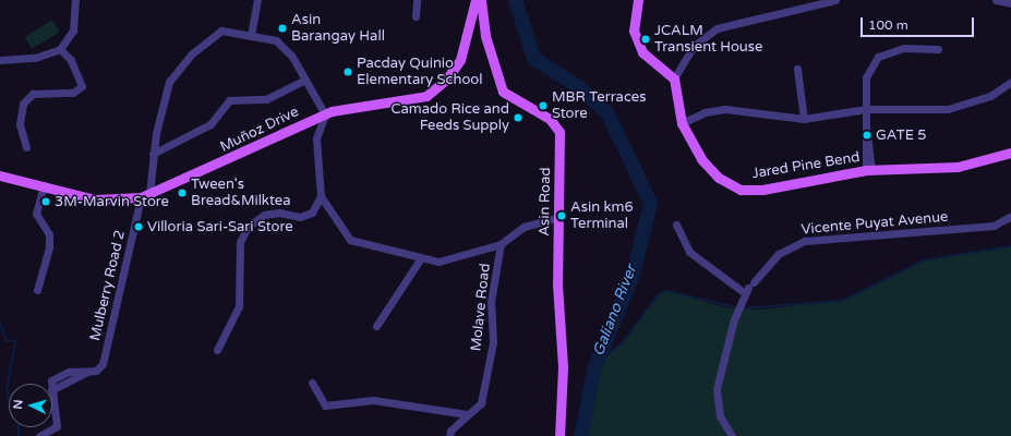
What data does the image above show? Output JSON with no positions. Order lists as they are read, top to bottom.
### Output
{
  "streets": {
    "main road": ["Muñoz Drive", "Jared Pine Bend", "Asin Road"],
    "street": ["Vicente Puyat Avenue", "Mulberry Road 2", "Molave Road"]
  },
  "crossings": [
    ["Muñoz Drive", "Mulberry Road 2"]
  ],
  "water": ["Galiano River"],
  "places": [
    "Asin Barangay Hall",
    "JCALM Transient House",
    "Pacday Quinio Elementary School",
    "MBR Terraces Store",
    "Camado Rice and Feeds Supply",
    "GATE 5",
    "Tween's Bread&Milktea",
    "3M-Marvin Store",
    "Asin km6 Terminal",
    "Villoria Sari-Sari Store"
  ],
  "scale_bar": "100 m",
  "north": "left"
}
